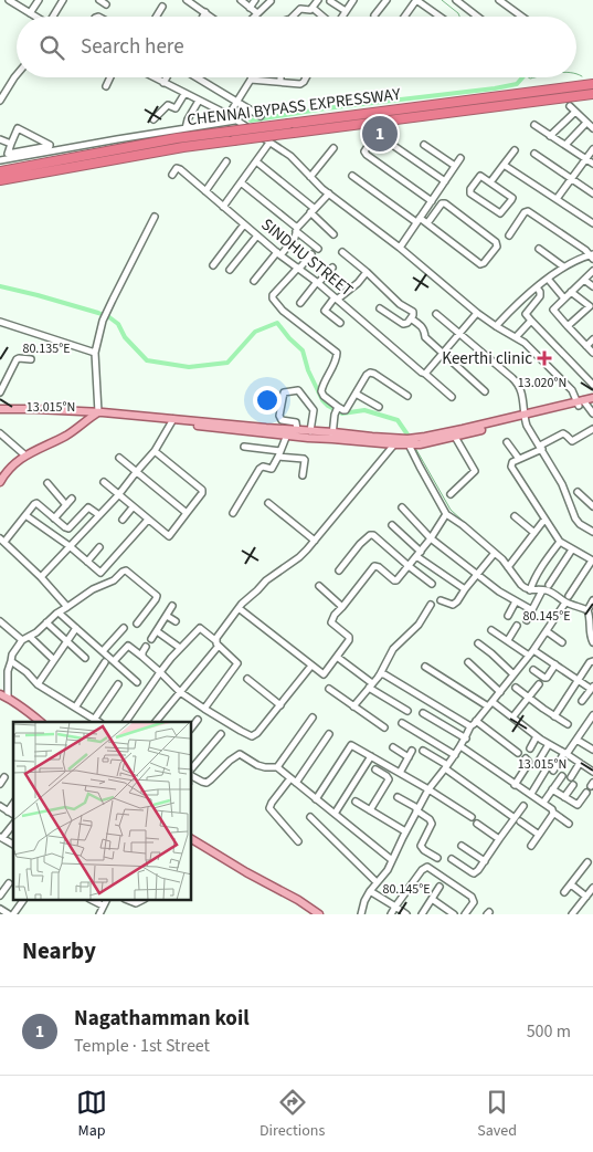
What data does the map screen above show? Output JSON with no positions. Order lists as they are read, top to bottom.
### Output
{
  "streets": {
    "highway": ["CHENNAI BYPASS EXPRESSWAY"],
    "street": ["SINDHU STREET"]
  },
  "places": {
    "health": ["Keerthi clinic"]
  },
  "page": {
    "search": "Search here",
    "pins": "1",
    "heading": "Nearby",
    "list": [
      {
        "mark": "1",
        "name": "Nagathamman koil",
        "note": "Temple · 1st Street",
        "value": "500 m"
      }
    ],
    "nav": ["Map", "Directions", "Saved"]
  },
  "coordinates": [
    "80.135°E",
    "13.020°N",
    "13.015°N",
    "80.145°E"
  ]
}
